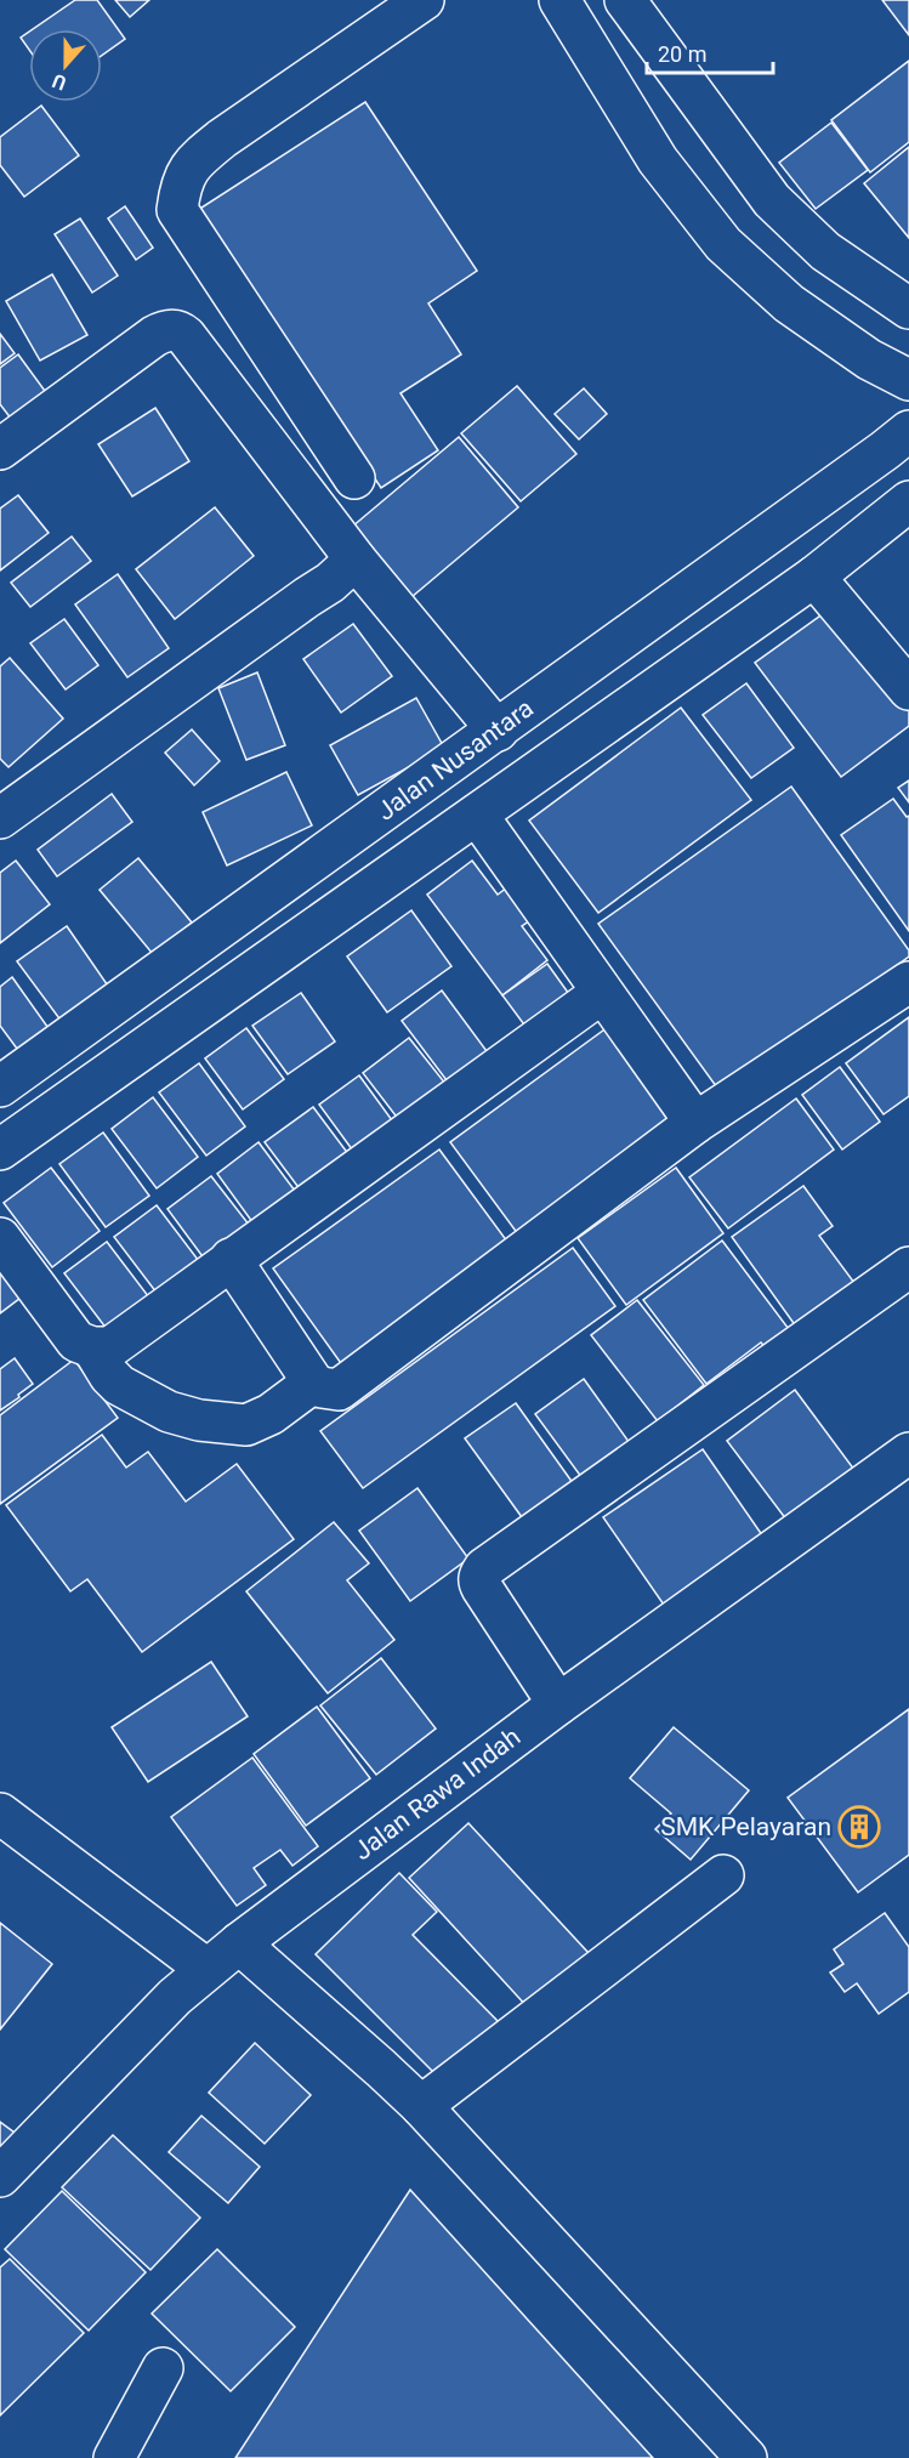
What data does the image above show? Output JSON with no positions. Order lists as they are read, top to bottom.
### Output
{
  "streets": {
    "main road": ["Jalan Nusantara", "Jalan Rawa Indah"]
  },
  "places": {
    "building": ["SMK Pelayaran"]
  },
  "scale_bar": "20 m",
  "north": "bottom"
}
